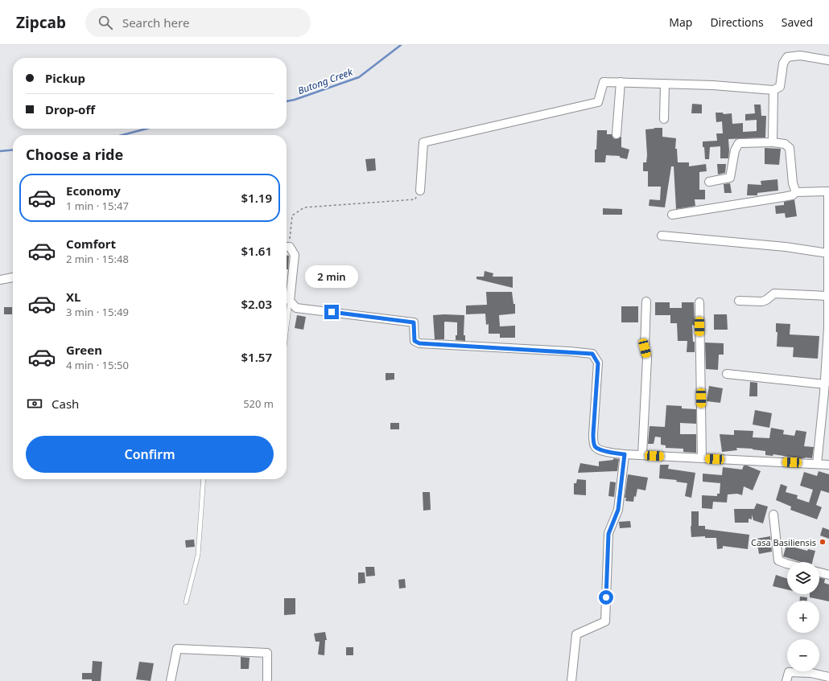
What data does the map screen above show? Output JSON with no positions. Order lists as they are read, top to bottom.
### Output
{
  "water": ["Butong Creek"],
  "places": ["Casa Basiliensis"],
  "page": {
    "header": "Zipcab",
    "search": "Search here",
    "nav": ["Map", "Directions", "Saved"],
    "banner": ["Pickup", "Drop-off"],
    "heading": "Choose a ride",
    "list": [
      {
        "name": "Economy",
        "note": "1 min · 15:47",
        "value": "$1.19"
      },
      {
        "name": "Comfort",
        "note": "2 min · 15:48",
        "value": "$1.61"
      },
      {
        "name": "XL",
        "note": "3 min · 15:49",
        "value": "$2.03"
      },
      {
        "name": "Green",
        "note": "4 min · 15:50",
        "value": "$1.57"
      }
    ],
    "bubble": "2 min",
    "pay": ["Cash", "520 m"],
    "buttons": "Confirm",
    "map_buttons": ["+", "−"]
  }
}
